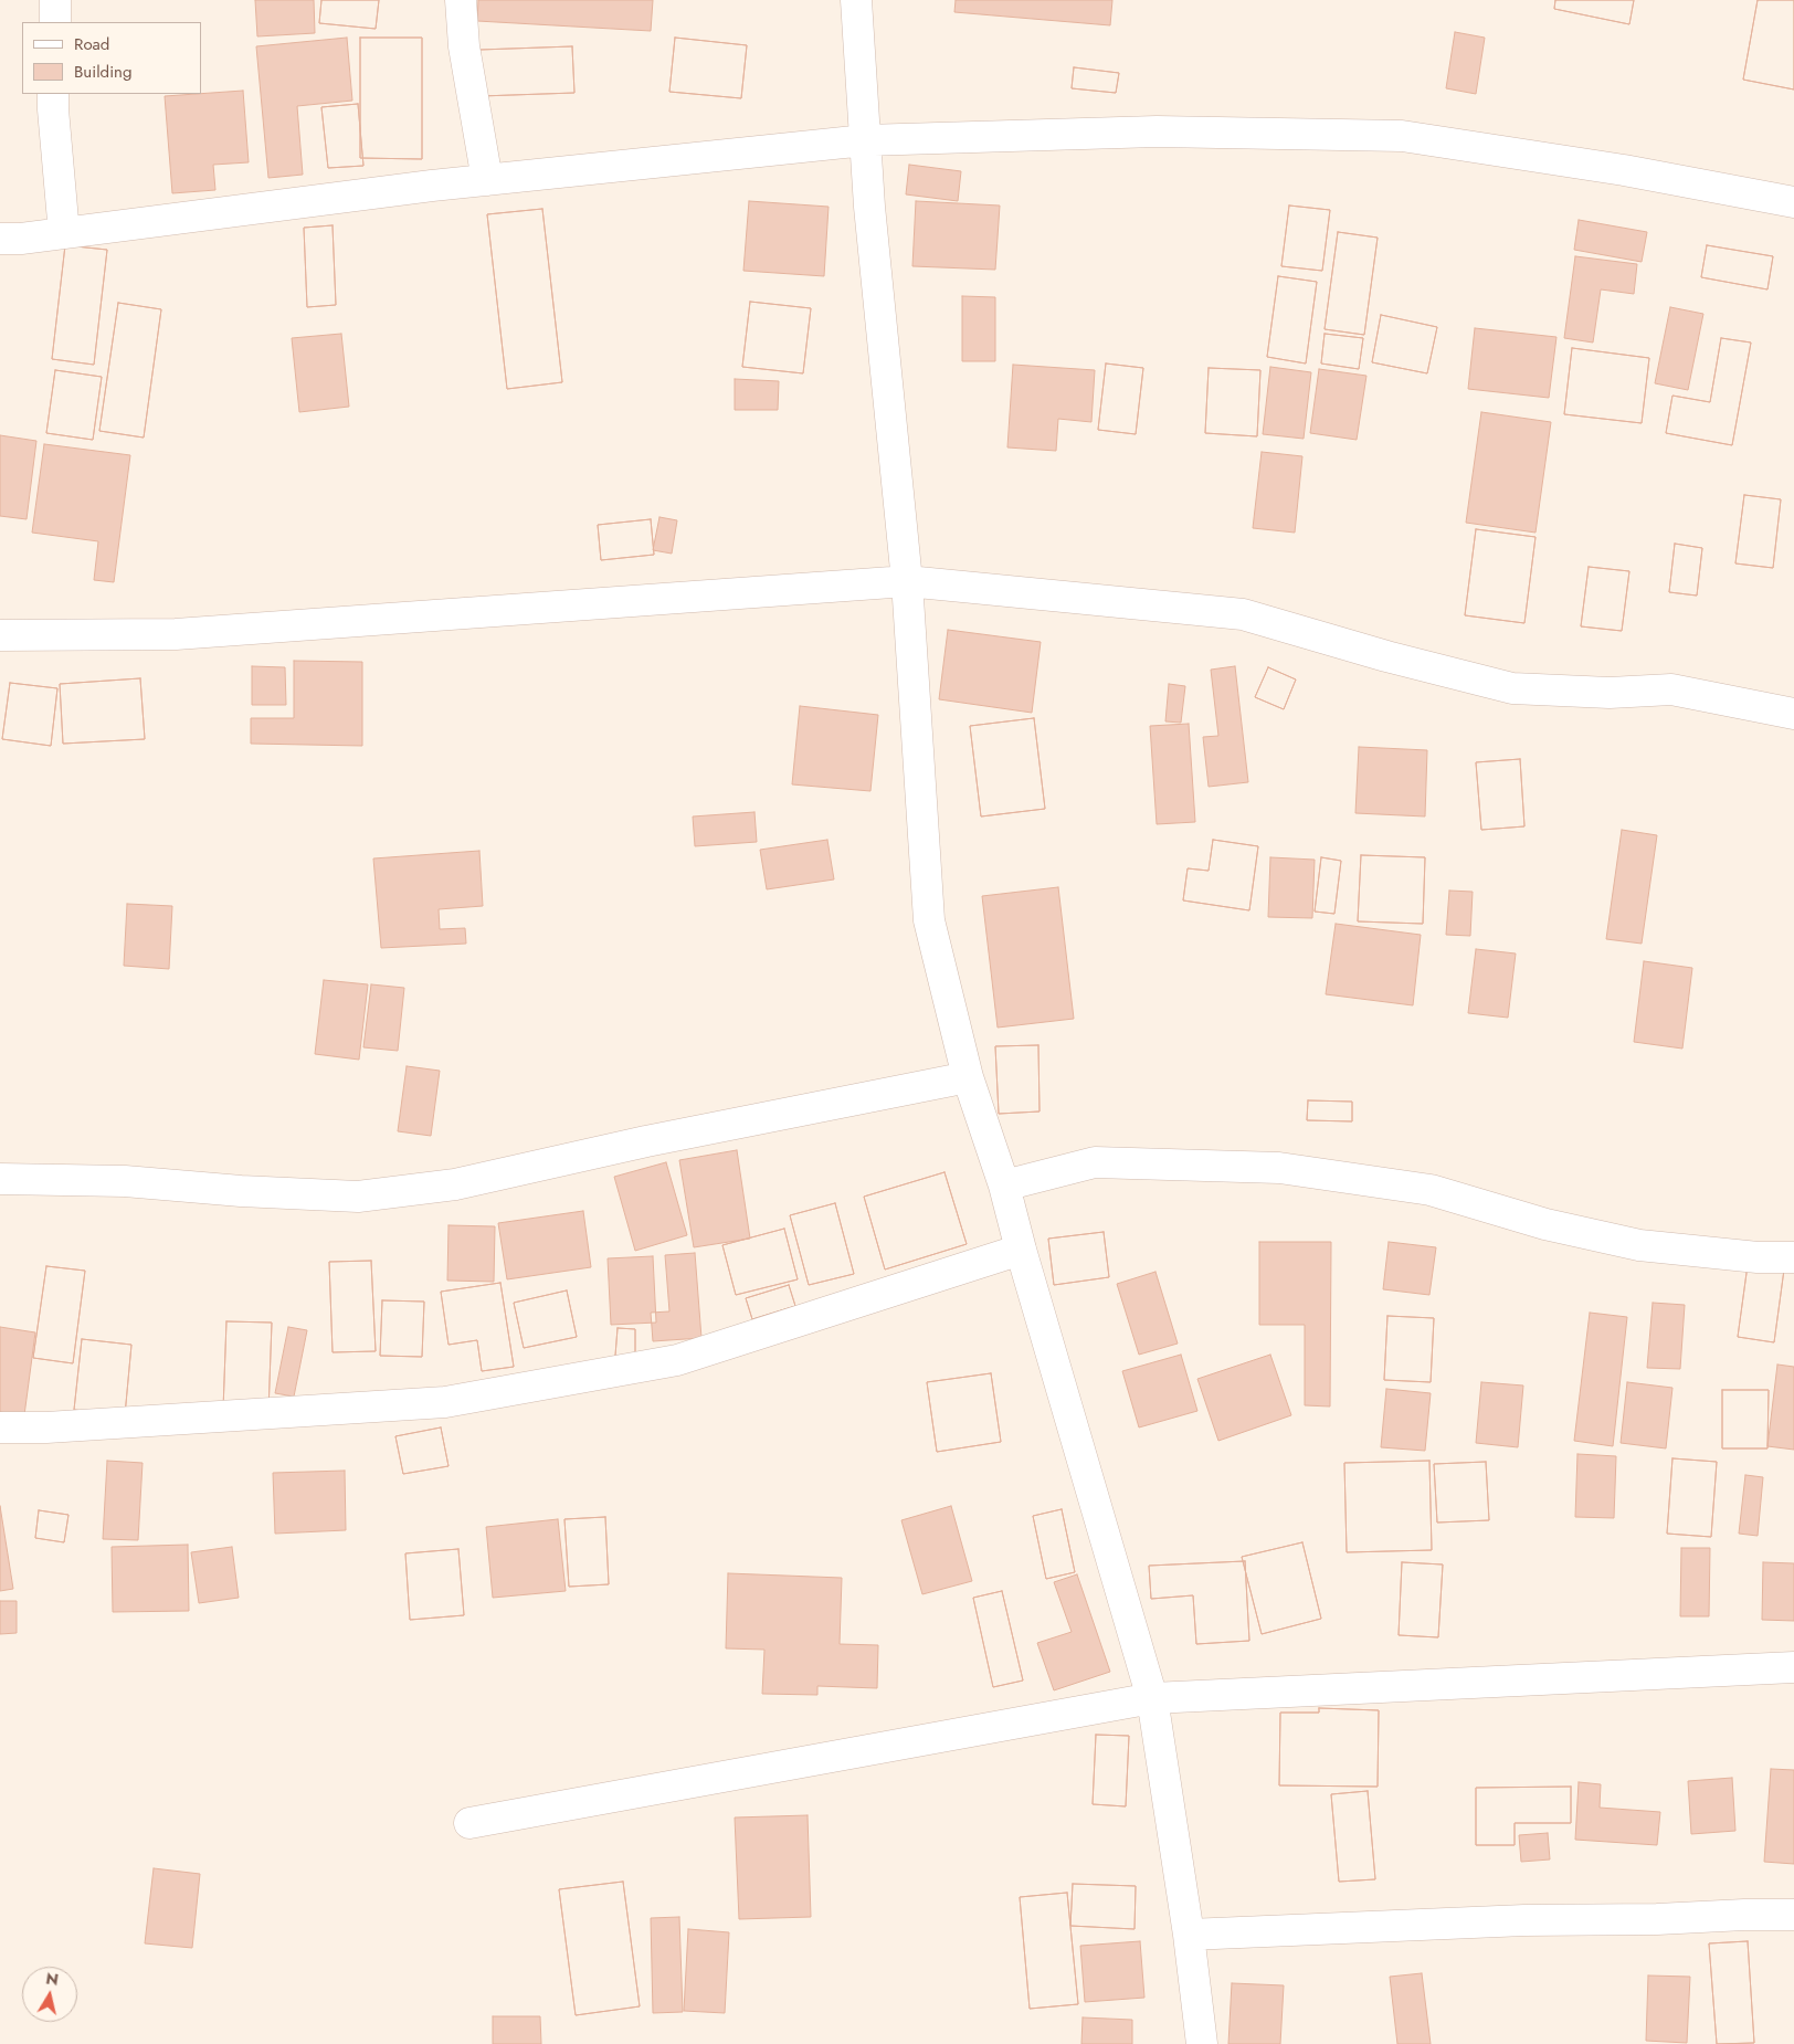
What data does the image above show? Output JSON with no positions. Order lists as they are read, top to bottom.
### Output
{
  "legend": ["Road", "Building"],
  "north": "top"
}
